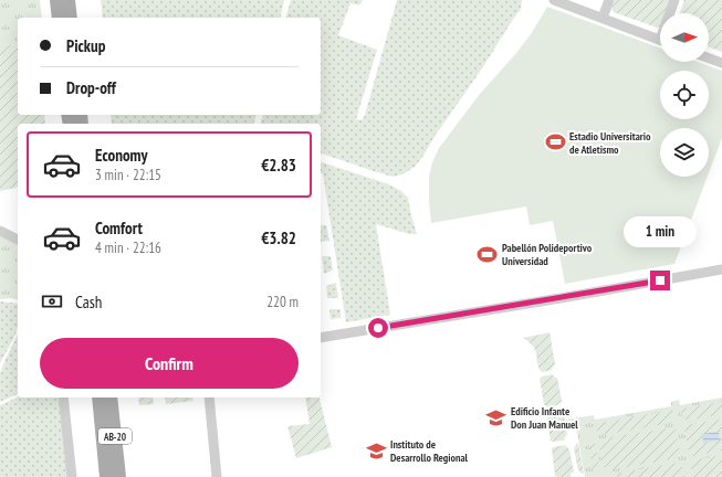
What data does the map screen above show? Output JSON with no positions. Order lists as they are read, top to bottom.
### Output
{
  "streets": {
    "main road": ["AB-20"]
  },
  "places": {
    "sports": ["Estadio Universitario de Atletismo", "Pabellón Polideportivo Universidad"],
    "school or university": ["Edificio Infante Don Juan Manuel", "Instituto de Desarrollo Regional"]
  },
  "north": "right",
  "page": {
    "banner": ["Pickup", "Drop-off"],
    "list": [
      {
        "name": "Economy",
        "note": "3 min · 22:15",
        "value": "€2.83"
      },
      {
        "name": "Comfort",
        "note": "4 min · 22:16",
        "value": "€3.82"
      }
    ],
    "bubble": "1 min",
    "pay": ["Cash", "220 m"],
    "buttons": "Confirm"
  }
}
